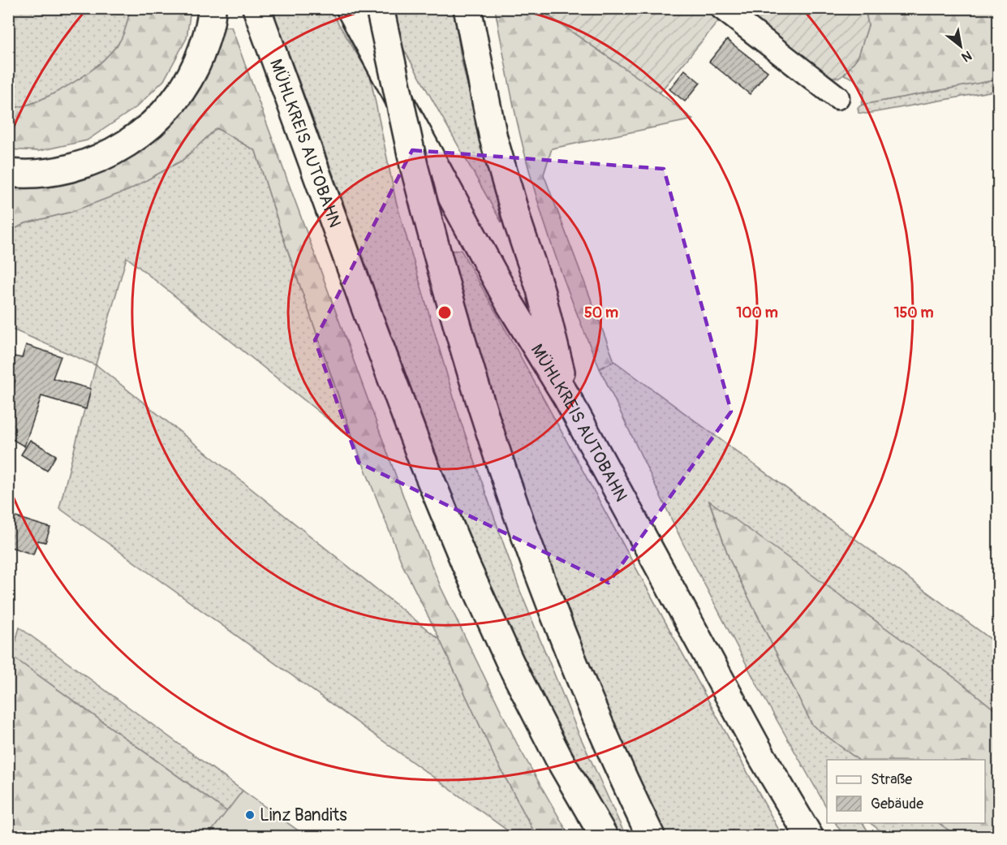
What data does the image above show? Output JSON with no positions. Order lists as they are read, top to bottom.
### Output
{
  "streets": {
    "highway": ["MÜHLKREIS AUTOBAHN"]
  },
  "places": ["Linz Bandits"],
  "legend": ["Straße", "Gebäude"],
  "north": "bottom right",
  "rings": ["50 m", "100 m", "150 m"]
}
